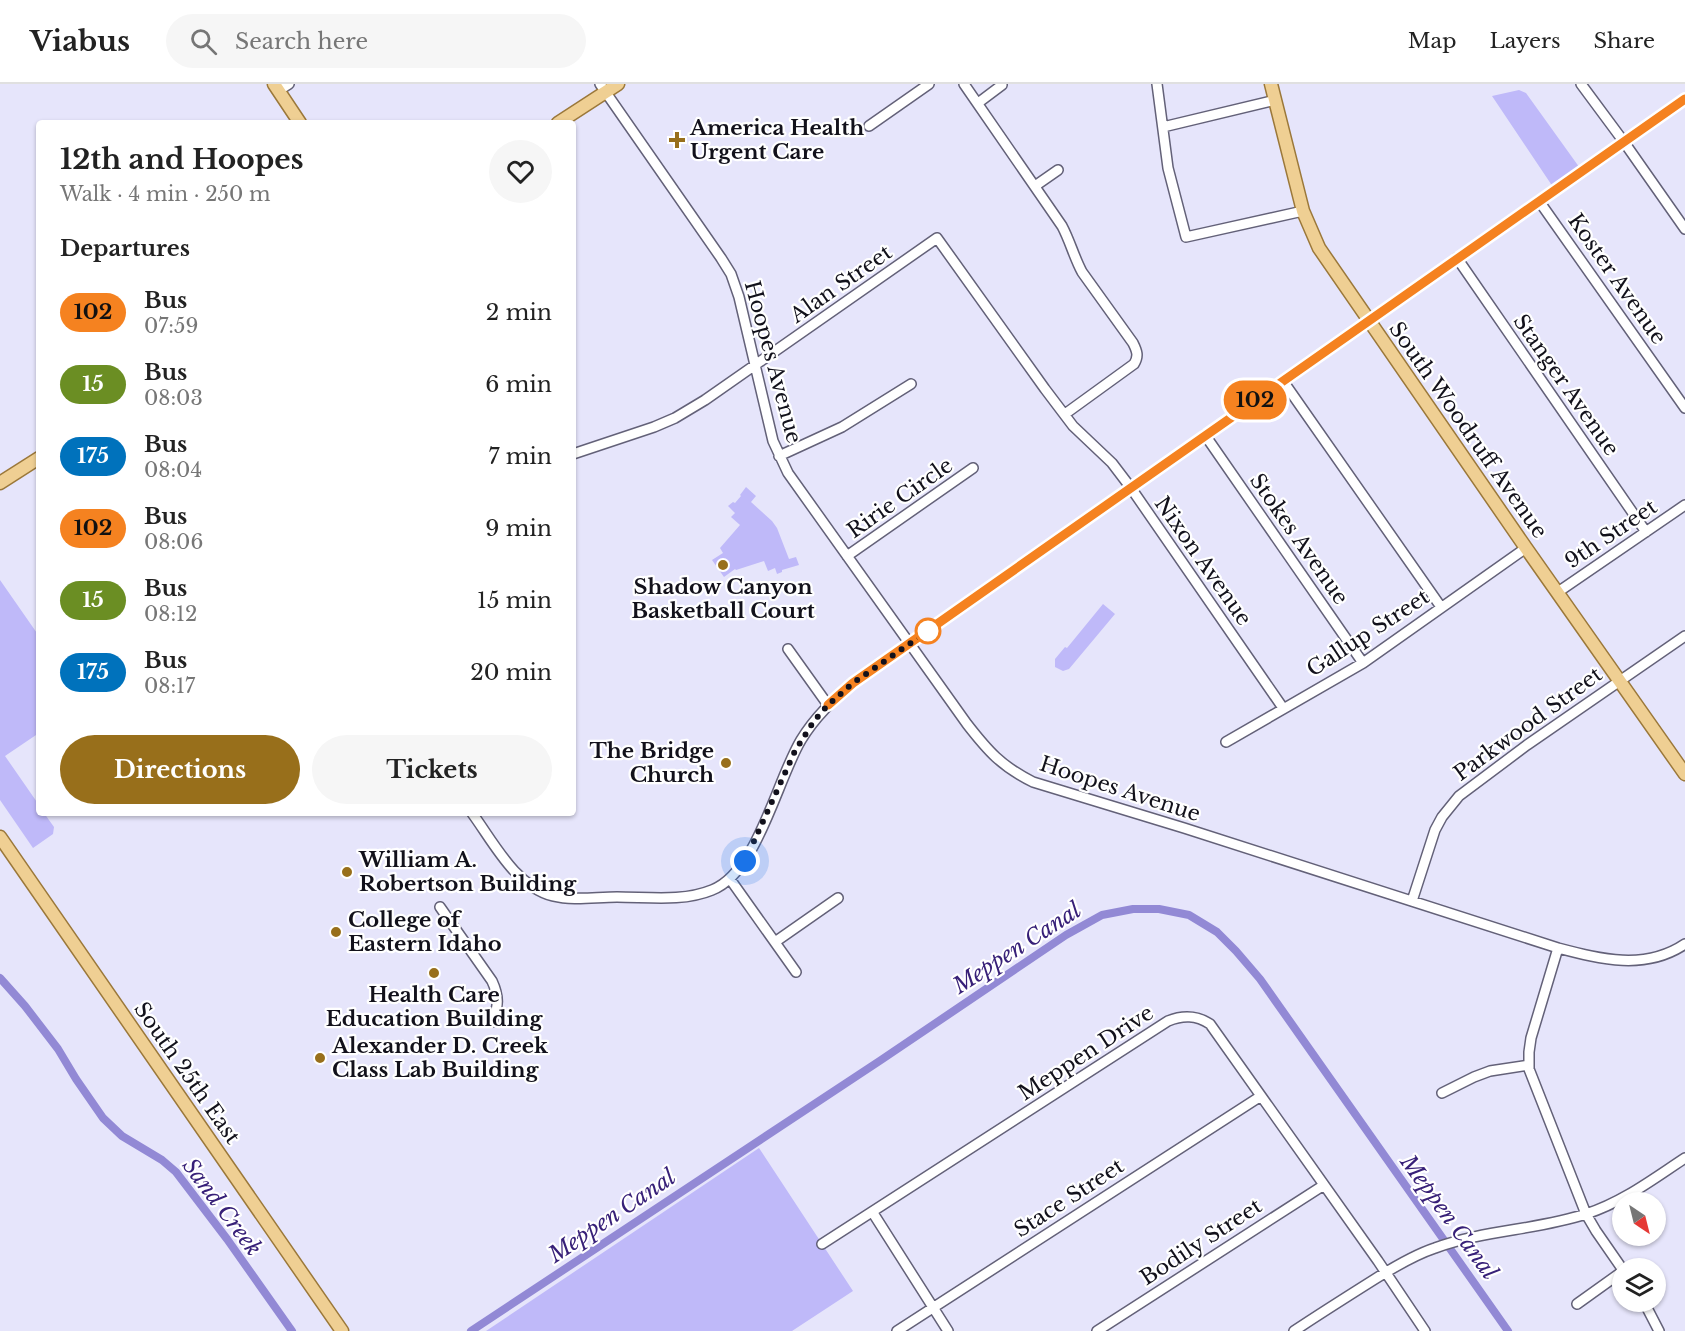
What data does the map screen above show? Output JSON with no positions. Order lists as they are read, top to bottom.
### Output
{
  "streets": {
    "main road": ["South Woodruff Avenue", "South 25th East"],
    "street": [
      "Koster Avenue",
      "Alan Street",
      "Hoopes Avenue",
      "Stanger Avenue",
      "Ririe Circle",
      "9th Street",
      "Stokes Avenue",
      "Nixon Avenue",
      "Gallup Street",
      "Parkwood Street",
      "Meppen Drive",
      "Stace Street",
      "Bodily Street"
    ]
  },
  "crossings": [
    ["Alan Street", "Hoopes Avenue"],
    ["Alan Street", "Nixon Avenue"],
    ["Hoopes Avenue", "Ririe Circle"],
    ["Hoopes Avenue", "Parkwood Street"],
    ["Stanger Avenue", "9th Street"],
    ["South Woodruff Avenue", "9th Street"],
    ["South Woodruff Avenue", "Gallup Street"],
    ["South Woodruff Avenue", "Parkwood Street"],
    ["Stokes Avenue", "Gallup Street"],
    ["Nixon Avenue", "Gallup Street"],
    ["Meppen Drive", "Stace Street"],
    ["Meppen Drive", "Bodily Street"]
  ],
  "water": ["Meppen Canal", "Sand Creek"],
  "places": {
    "health": ["America Health Urgent Care"],
    "other": [
      "Shadow Canyon Basketball Court",
      "The Bridge Church",
      "William A. Robertson Building",
      "College of Eastern Idaho",
      "Health Care Education Building",
      "Alexander D. Creek Class Lab Building"
    ]
  },
  "lines": ["bus line 102"],
  "north": "bottom right",
  "page": {
    "header": "Viabus",
    "search": "Search here",
    "nav": ["Map", "Layers", "Share"],
    "on_map": "102",
    "heading": [
      ["12th and Hoopes", "Walk · 4 min · 250 m"],
      "Departures"
    ],
    "list": [
      {
        "mark": "102",
        "name": "Bus",
        "note": "07:59",
        "value": "2 min"
      },
      {
        "mark": "15",
        "name": "Bus",
        "note": "08:03",
        "value": "6 min"
      },
      {
        "mark": "175",
        "name": "Bus",
        "note": "08:04",
        "value": "7 min"
      },
      {
        "mark": "102",
        "name": "Bus",
        "note": "08:06",
        "value": "9 min"
      },
      {
        "mark": "15",
        "name": "Bus",
        "note": "08:12",
        "value": "15 min"
      },
      {
        "mark": "175",
        "name": "Bus",
        "note": "08:17",
        "value": "20 min"
      }
    ],
    "buttons": ["Directions", "Tickets"]
  }
}
